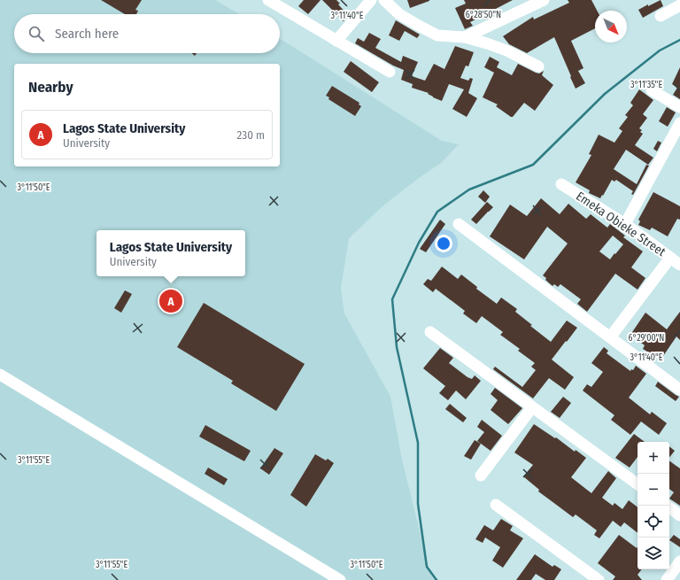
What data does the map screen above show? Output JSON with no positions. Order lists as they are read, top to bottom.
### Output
{
  "streets": {
    "street": ["Emeka Obieke Street"]
  },
  "north": "bottom right",
  "page": {
    "search": "Search here",
    "heading": "Nearby",
    "list": [
      {
        "mark": "A",
        "name": "Lagos State University",
        "note": "University",
        "value": "230 m"
      }
    ],
    "popup": ["Lagos State University", "University"],
    "pins": "A",
    "map_buttons": ["+", "−"]
  },
  "coordinates": [
    "6°28'50\"N",
    "3°11'40\"E",
    "3°11'35\"E",
    "3°11'50\"E",
    "6°29'00\"N",
    "3°11'55\"E"
  ]
}
